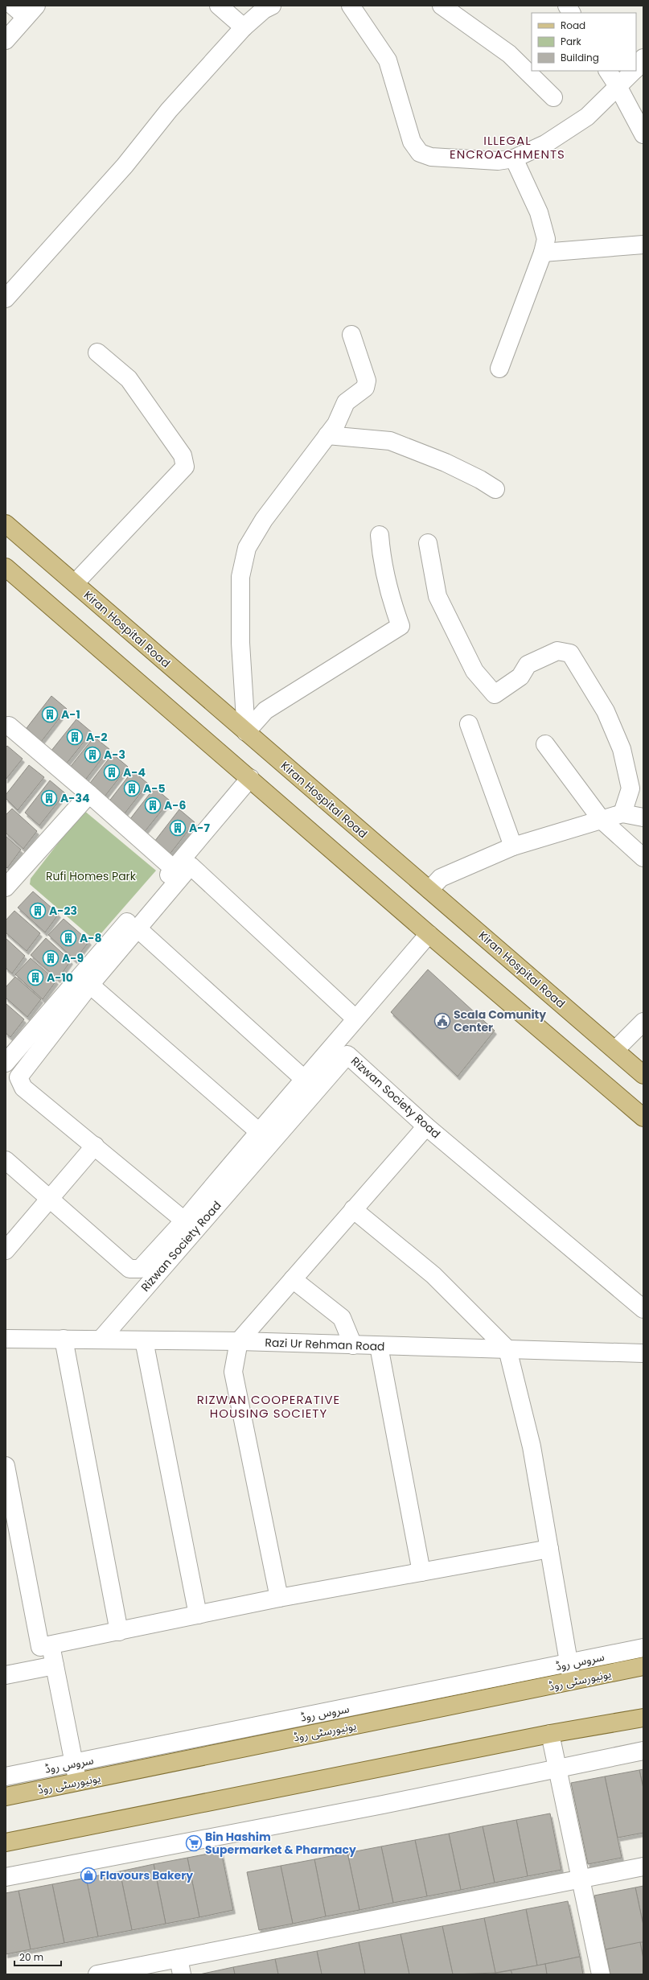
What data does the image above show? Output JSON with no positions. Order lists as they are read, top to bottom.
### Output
{
  "streets": {
    "main road": ["Kiran Hospital Road", "یونیورسٹی روڈ"],
    "street": ["Rizwan Society Road", "Razi Ur Rehman Road", "سروس روڈ"]
  },
  "crossings": [
    ["Rizwan Society Road", "Razi Ur Rehman Road"]
  ],
  "districts": ["ILLEGAL ENCROACHMENTS", "RIZWAN COOPERATIVE HOUSING SOCIETY"],
  "parks": ["Rufi Homes Park"],
  "places": {
    "building": [
      "A-1",
      "A-2",
      "A-3",
      "A-4",
      "A-5",
      "A-34",
      "A-6",
      "A-7",
      "A-23",
      "A-8",
      "A-9",
      "A-10"
    ],
    "public building": ["Scala Comunity Center"],
    "supermarket": ["Bin Hashim Supermarket & Pharmacy"],
    "shop": ["Flavours Bakery"]
  },
  "legend": ["Road", "Park", "Building"],
  "scale_bar": "20 m"
}
